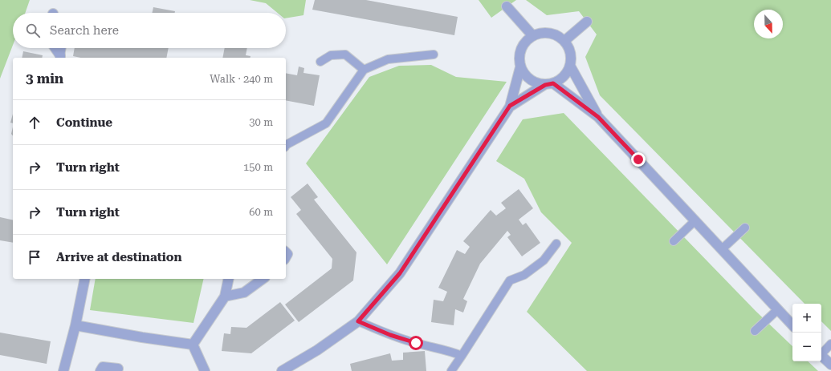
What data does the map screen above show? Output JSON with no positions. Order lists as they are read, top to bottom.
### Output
{
  "north": "bottom",
  "page": {
    "search": "Search here",
    "heading": ["3 min", "Walk · 240 m"],
    "list": [
      ["Continue", "30 m"],
      ["Turn right", "150 m"],
      ["Turn right", "60 m"],
      "Arrive at destination"
    ],
    "map_buttons": ["+", "−"]
  }
}
